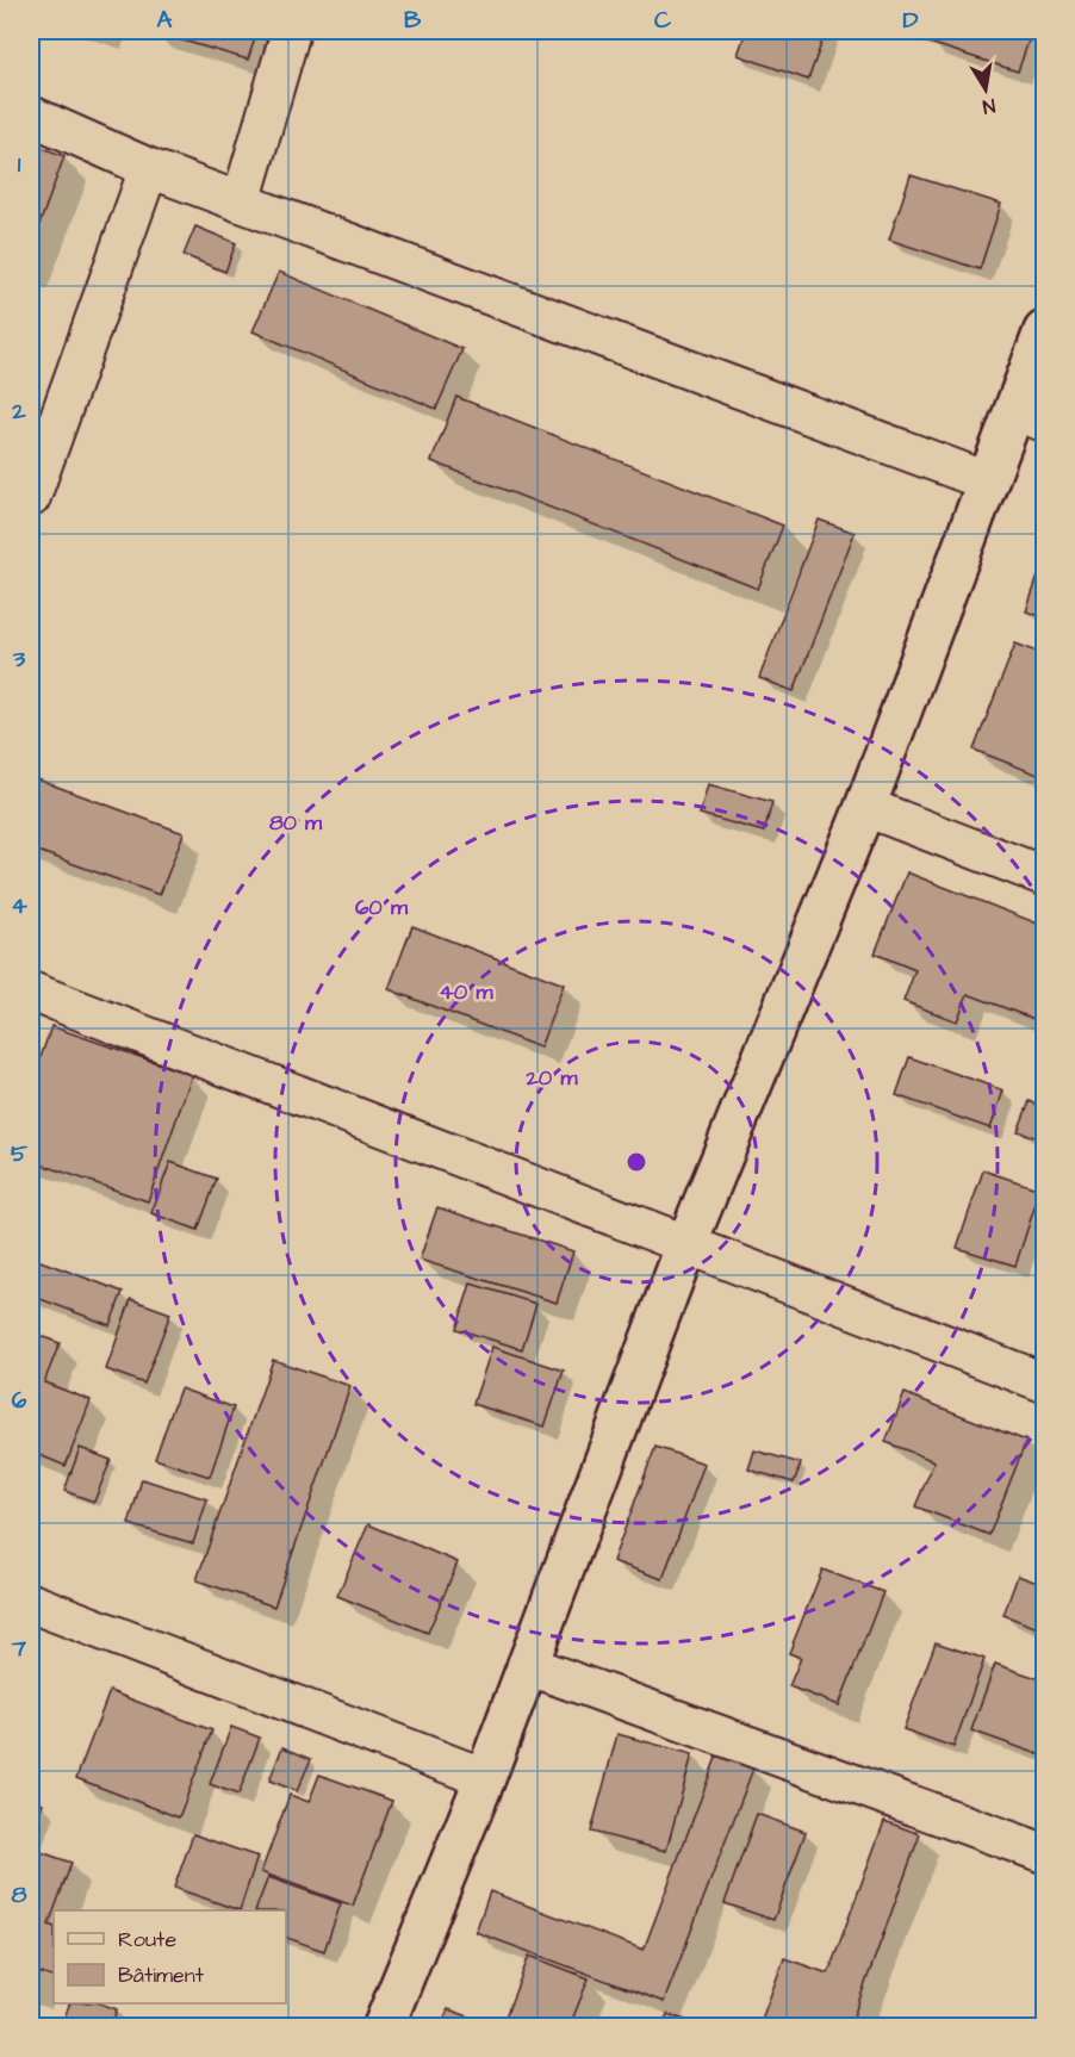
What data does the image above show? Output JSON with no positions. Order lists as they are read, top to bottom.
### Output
{
  "legend": ["Route", "Bâtiment"],
  "north": "bottom",
  "grid": {
    "columns": [
      "A",
      "B",
      "C",
      "D"
    ],
    "rows": [
      "1",
      "2",
      "3",
      "4",
      "5",
      "6",
      "7",
      "8"
    ]
  },
  "rings": [
    "80 m",
    "60 m",
    "40 m",
    "20 m"
  ]
}
